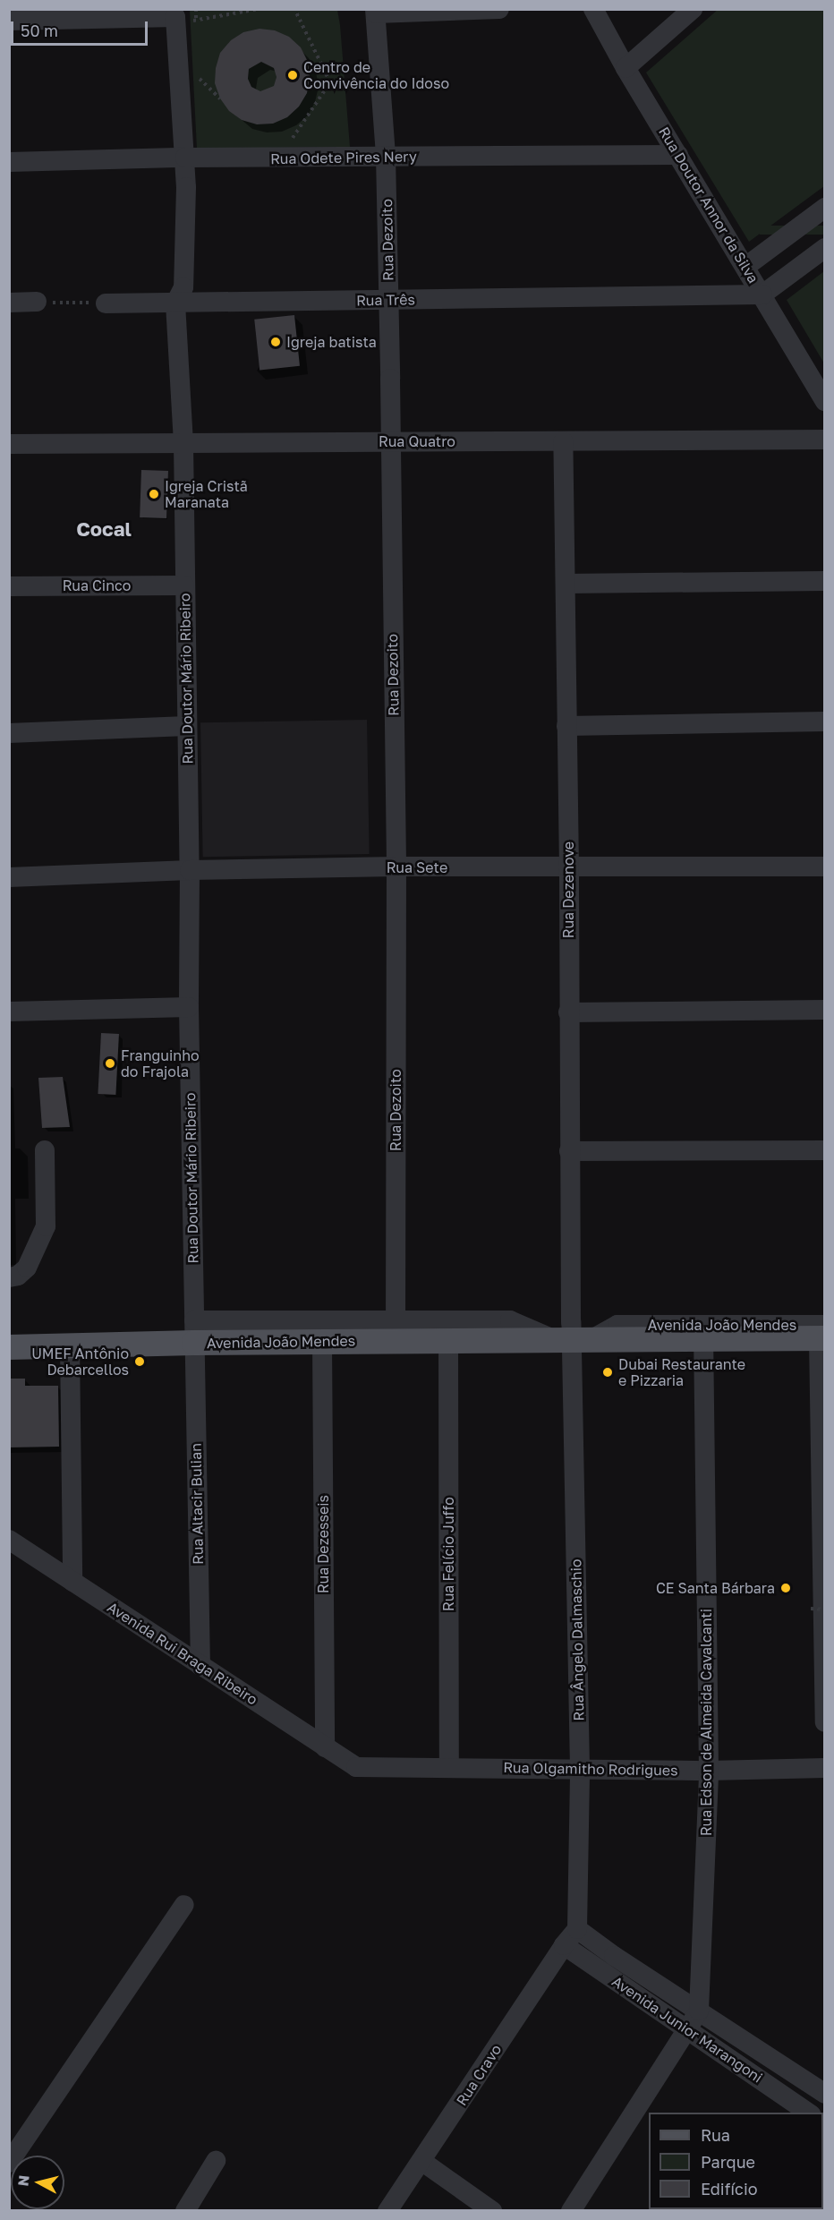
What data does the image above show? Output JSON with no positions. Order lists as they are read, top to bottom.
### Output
{
  "streets": {
    "main road": ["Avenida João Mendes"],
    "street": [
      "Rua Odete Pires Nery",
      "Rua Doutor Annor da Silva",
      "Rua Dezoito",
      "Rua Três",
      "Rua Quatro",
      "Rua Cinco",
      "Rua Doutor Mário Ribeiro",
      "Rua Sete",
      "Rua Dezenove",
      "Rua Altacir Bulian",
      "Rua Dezesseis",
      "Rua Felício Juffo",
      "Rua Ângelo Dalmaschio",
      "Avenida Rui Braga Ribeiro",
      "Rua Edson de Almeida Cavalcanti",
      "Rua Olgamitho Rodrigues",
      "Avenida Junior Marangoni",
      "Rua Cravo"
    ]
  },
  "crossings": [
    ["Rua Odete Pires Nery", "Rua Doutor Annor da Silva"],
    ["Rua Odete Pires Nery", "Rua Dezoito"],
    ["Rua Odete Pires Nery", "Rua Doutor Mário Ribeiro"],
    ["Rua Doutor Annor da Silva", "Rua Três"],
    ["Rua Dezoito", "Rua Três"],
    ["Rua Dezoito", "Rua Quatro"],
    ["Rua Dezoito", "Rua Sete"],
    ["Rua Dezoito", "Avenida João Mendes"],
    ["Rua Três", "Rua Doutor Mário Ribeiro"],
    ["Rua Quatro", "Rua Doutor Mário Ribeiro"],
    ["Rua Quatro", "Rua Dezenove"],
    ["Rua Cinco", "Rua Doutor Mário Ribeiro"],
    ["Rua Doutor Mário Ribeiro", "Rua Sete"],
    ["Rua Doutor Mário Ribeiro", "Avenida João Mendes"],
    ["Rua Doutor Mário Ribeiro", "Rua Altacir Bulian"],
    ["Rua Sete", "Rua Dezenove"],
    ["Rua Dezenove", "Avenida João Mendes"],
    ["Rua Dezenove", "Rua Ângelo Dalmaschio"],
    ["Avenida João Mendes", "Rua Altacir Bulian"],
    ["Avenida João Mendes", "Rua Dezesseis"],
    ["Avenida João Mendes", "Rua Felício Juffo"],
    ["Avenida João Mendes", "Rua Ângelo Dalmaschio"],
    ["Avenida João Mendes", "Rua Edson de Almeida Cavalcanti"],
    ["Rua Altacir Bulian", "Avenida Rui Braga Ribeiro"],
    ["Rua Dezesseis", "Avenida Rui Braga Ribeiro"],
    ["Rua Felício Juffo", "Rua Olgamitho Rodrigues"],
    ["Rua Ângelo Dalmaschio", "Rua Olgamitho Rodrigues"],
    ["Rua Ângelo Dalmaschio", "Avenida Junior Marangoni"],
    ["Rua Ângelo Dalmaschio", "Rua Cravo"],
    ["Avenida Rui Braga Ribeiro", "Rua Olgamitho Rodrigues"],
    ["Rua Edson de Almeida Cavalcanti", "Rua Olgamitho Rodrigues"],
    ["Rua Edson de Almeida Cavalcanti", "Avenida Junior Marangoni"],
    ["Avenida Junior Marangoni", "Rua Cravo"]
  ],
  "districts": ["Cocal"],
  "places": [
    "Centro de Convivência do Idoso",
    "Igreja batista",
    "Igreja Cristã Maranata",
    "Franguinho do Frajola",
    "UMEF Antônio Debarcellos",
    "Dubai Restaurante e Pizzaria",
    "CE Santa Bárbara"
  ],
  "legend": ["Rua", "Parque", "Edifício"],
  "scale_bar": "50 m",
  "north": "left"
}
